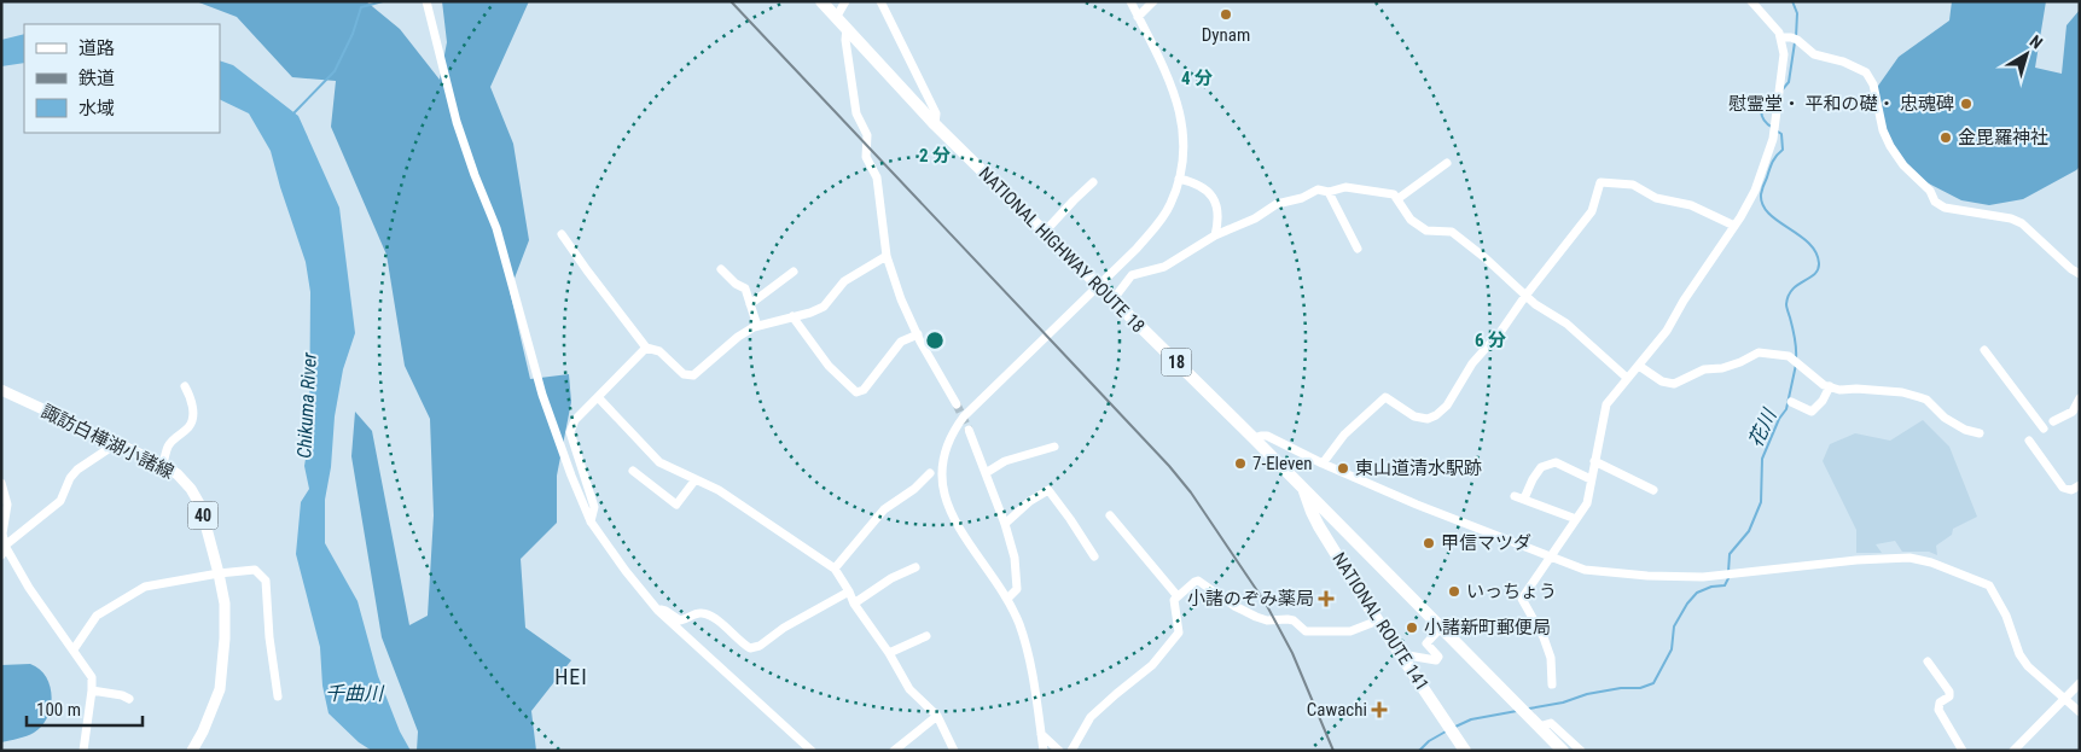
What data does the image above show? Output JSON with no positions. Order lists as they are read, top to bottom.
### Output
{
  "streets": {
    "highway": ["NATIONAL HIGHWAY ROUTE 18", "18", "NATIONAL ROUTE 141"],
    "main road": ["諏訪白樺湖小諸線", "40"]
  },
  "crossings": [
    ["NATIONAL HIGHWAY ROUTE 18", "NATIONAL ROUTE 141"]
  ],
  "districts": ["HEI"],
  "water": ["Chikuma River", "花川", "千曲川"],
  "places": {
    "other": [
      "Dynam",
      "慰霊堂・ 平和の礎・ 忠魂碑",
      "金毘羅神社",
      "7-Eleven",
      "東山道清水駅跡",
      "甲信マツダ",
      "いっちょう",
      "小諸新町郵便局"
    ],
    "health": ["小諸のぞみ薬局", "Cawachi"]
  },
  "legend": ["道路", "鉄道", "水域"],
  "scale_bar": "100 m",
  "north": "top right",
  "rings": ["4 分", "2 分", "6 分"]
}
